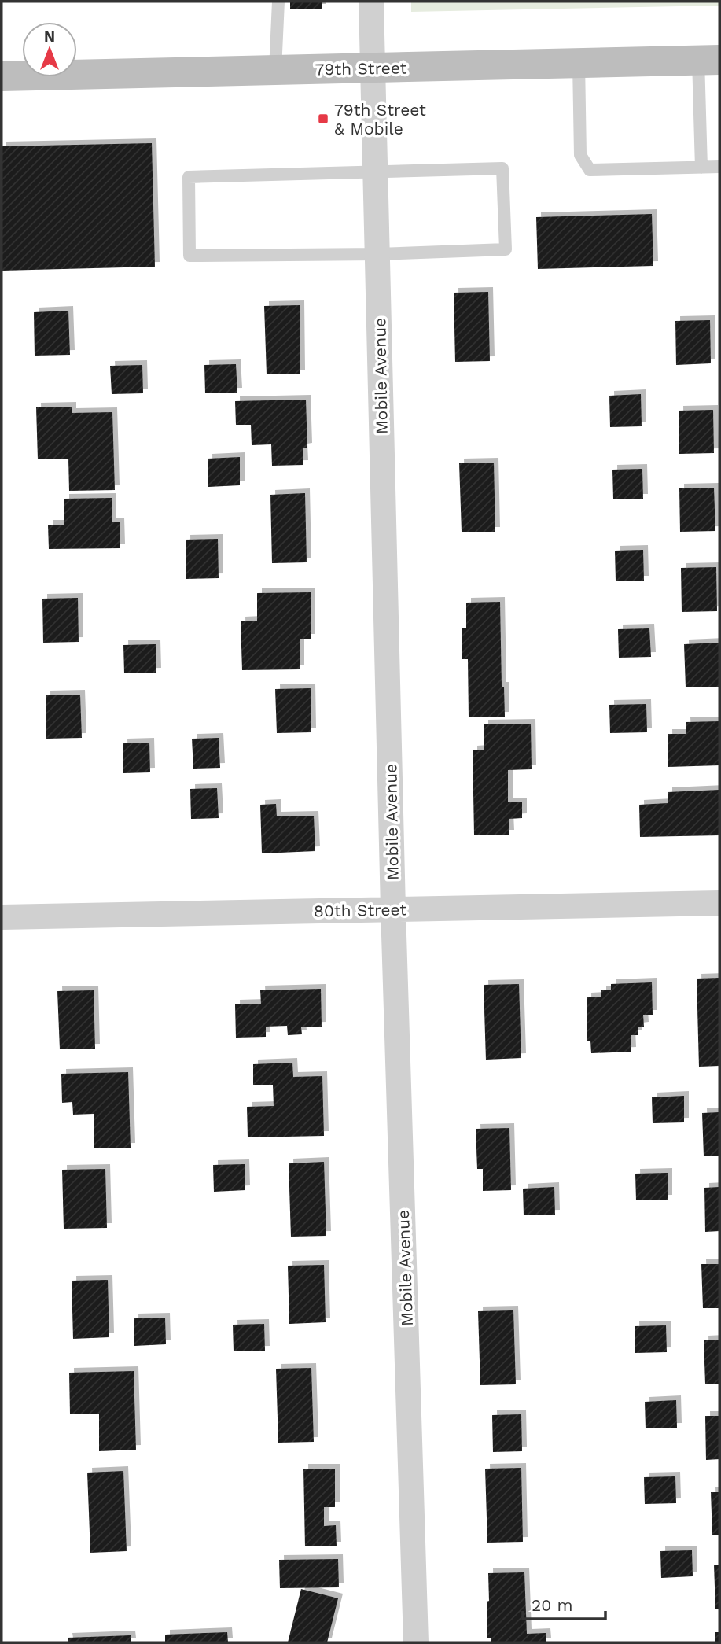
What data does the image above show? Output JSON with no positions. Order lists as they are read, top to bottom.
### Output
{
  "streets": {
    "main road": ["79th Street"],
    "street": ["Mobile Avenue", "80th Street"]
  },
  "crossings": [
    ["79th Street", "Mobile Avenue"],
    ["Mobile Avenue", "80th Street"]
  ],
  "places": {
    "transit": ["79th Street & Mobile"]
  },
  "scale_bar": "20 m",
  "north": "top"
}
